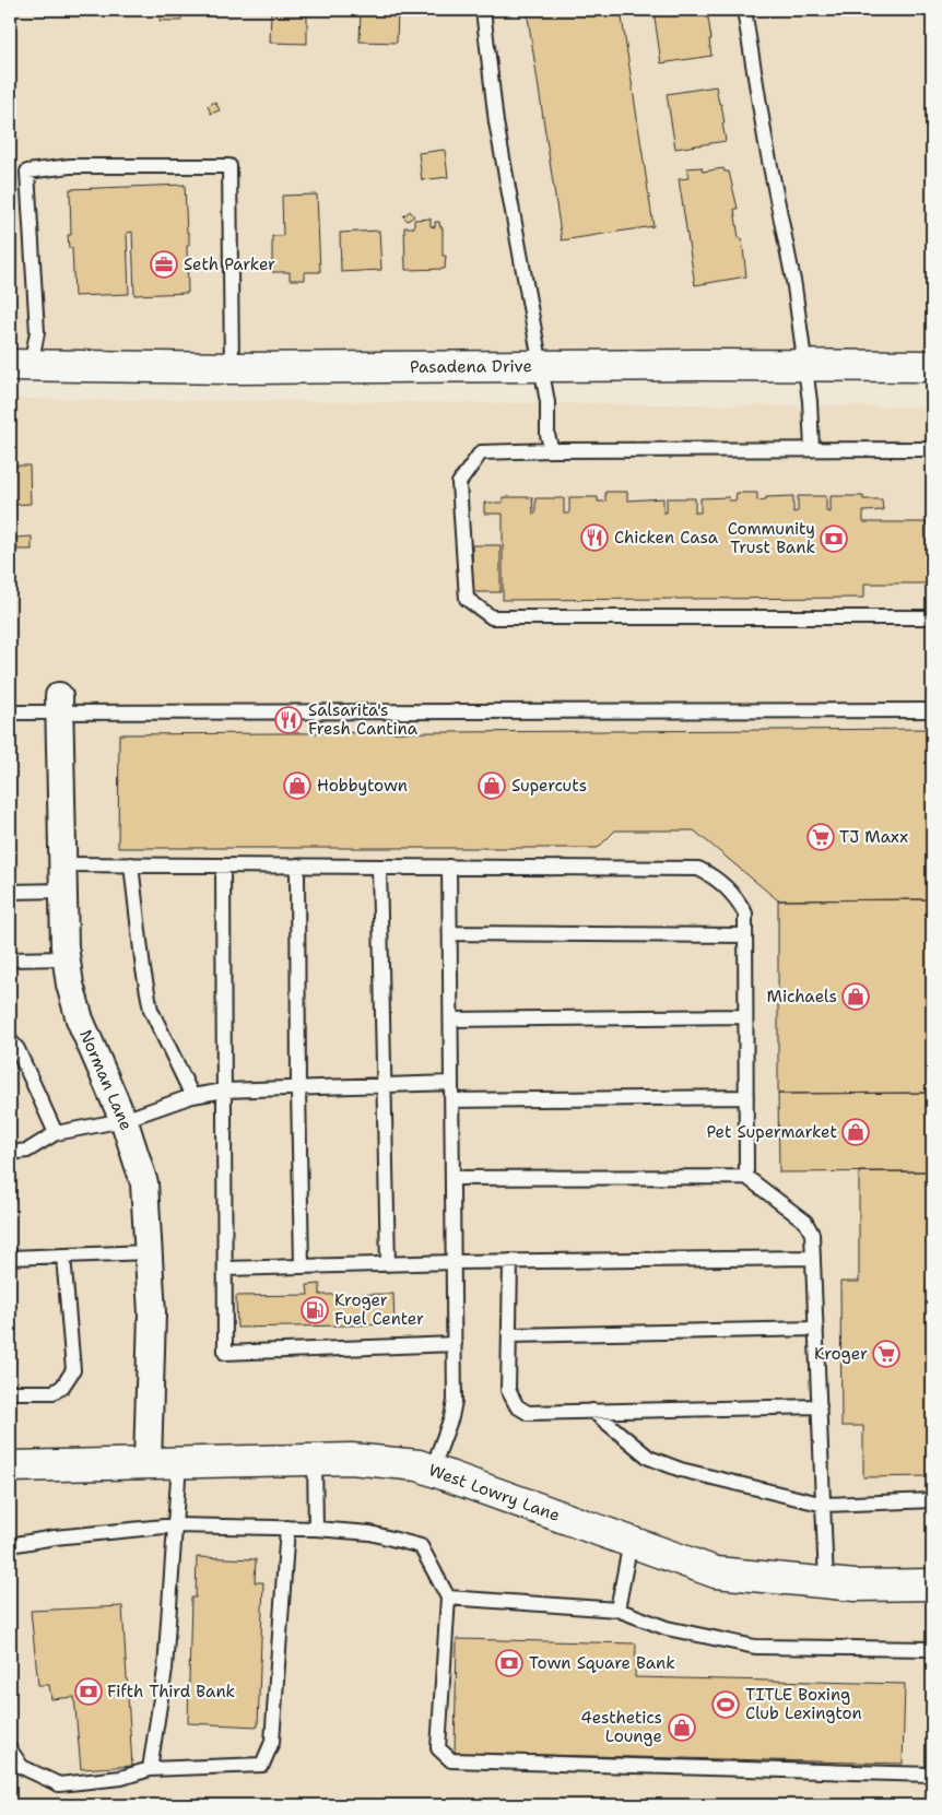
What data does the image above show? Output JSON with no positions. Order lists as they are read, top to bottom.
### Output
{
  "streets": {
    "street": ["Pasadena Drive", "Norman Lane", "West Lowry Lane"]
  },
  "crossings": [
    ["Norman Lane", "West Lowry Lane"]
  ],
  "places": {
    "office": ["Seth Parker"],
    "restaurant": ["Chicken Casa", "Salsarita's Fresh Cantina"],
    "bank": ["Community Trust Bank", "Town Square Bank", "Fifth Third Bank"],
    "shop": [
      "Hobbytown",
      "Supercuts",
      "Michaels",
      "Pet Supermarket",
      "4esthetics Lounge"
    ],
    "supermarket": ["TJ Maxx", "Kroger"],
    "fuel station": ["Kroger Fuel Center"],
    "sports": ["TITLE Boxing Club Lexington"]
  }
}
